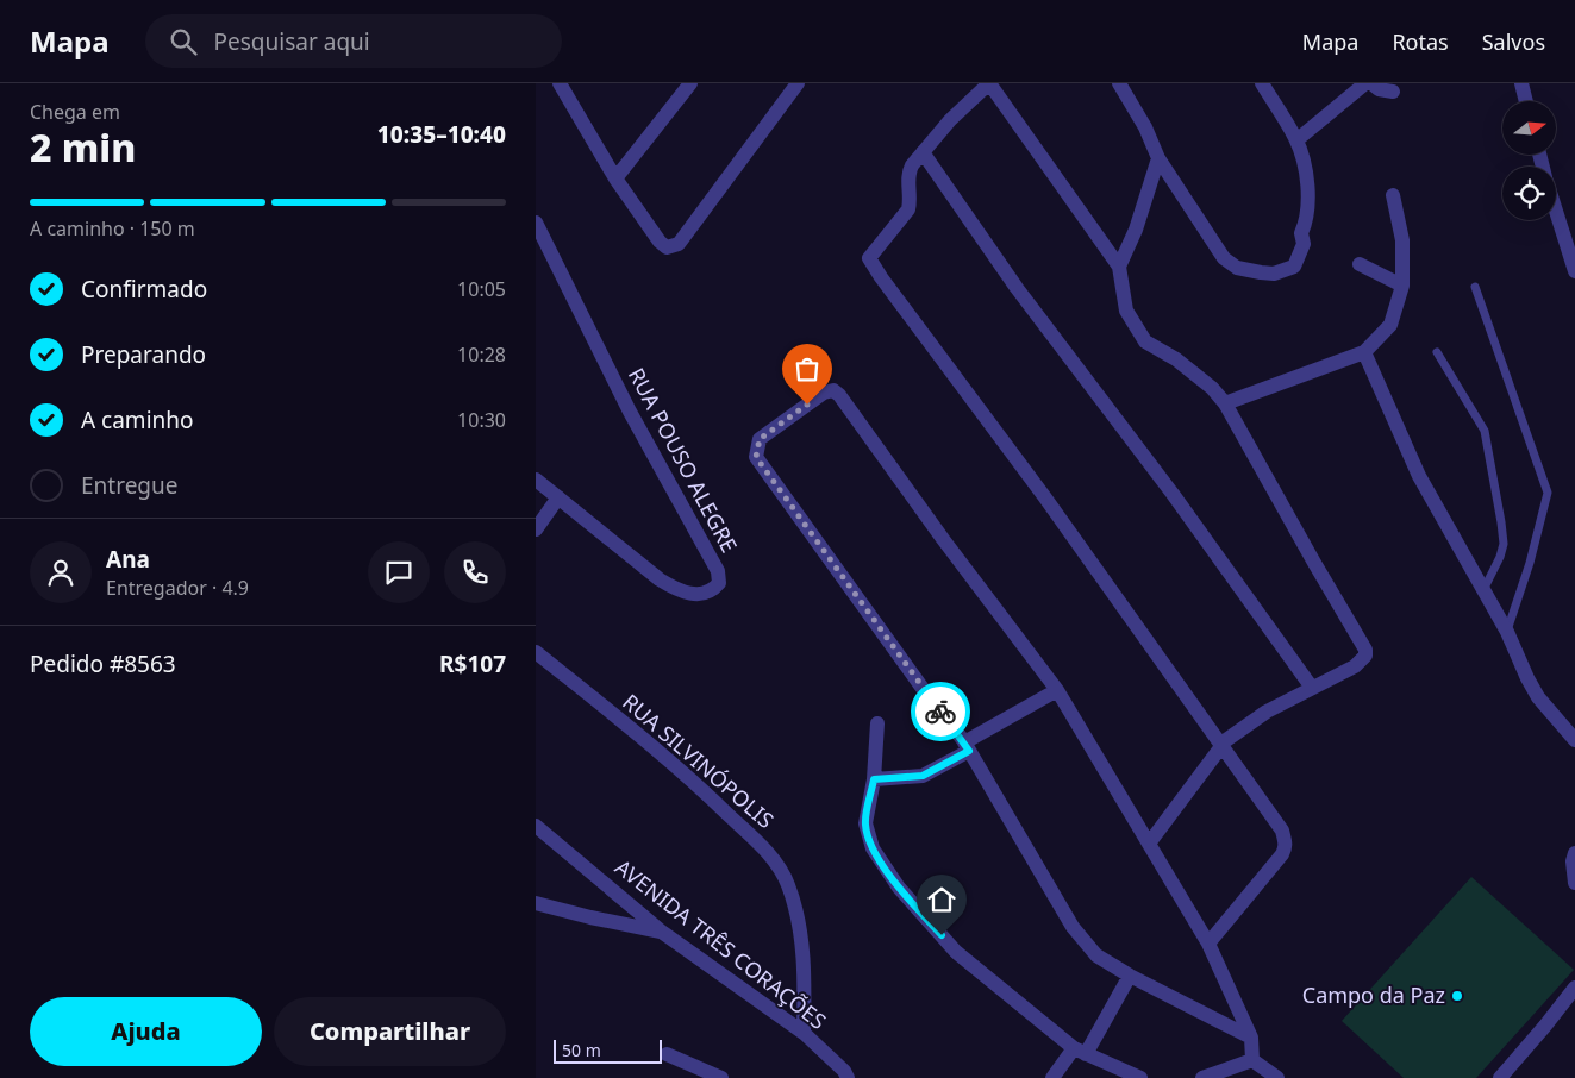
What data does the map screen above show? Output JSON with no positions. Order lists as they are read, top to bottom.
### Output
{
  "streets": {
    "street": ["RUA POUSO ALEGRE", "RUA SILVINÓPOLIS", "AVENIDA TRÊS CORAÇÕES"]
  },
  "crossings": [
    ["RUA SILVINÓPOLIS", "AVENIDA TRÊS CORAÇÕES"]
  ],
  "places": ["Campo da Paz"],
  "scale_bar": "50 m",
  "north": "right",
  "page": {
    "header": "Mapa",
    "search": "Pesquisar aqui",
    "nav": ["Mapa", "Rotas", "Salvos"],
    "heading": ["2 min", "Chega em", "10:35–10:40"],
    "panel": [
      "Ana",
      "Entregador · 4.9",
      "Pedido #8563",
      "R$107"
    ],
    "bar": "A caminho · 150 m",
    "list": [
      ["Confirmado", "10:05"],
      ["Preparando", "10:28"],
      ["A caminho", "10:30"],
      "Entregue"
    ],
    "buttons": ["Ajuda", "Compartilhar"],
    "scale": "50 m"
  }
}
